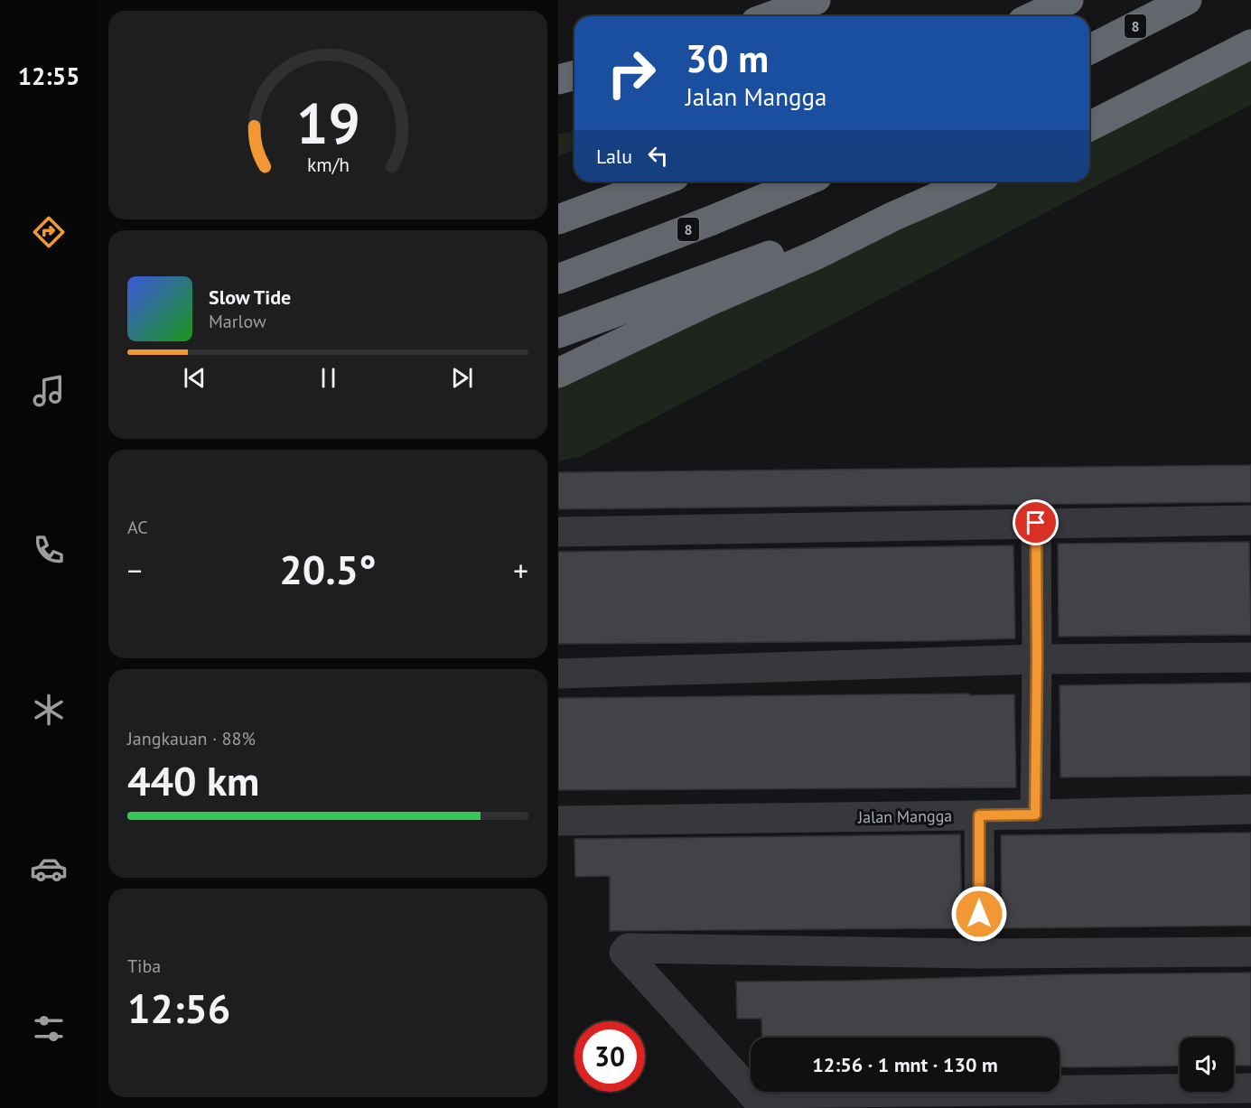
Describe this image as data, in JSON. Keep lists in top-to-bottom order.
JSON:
{
  "streets": {
    "highway": ["8"],
    "street": ["Jalan Mangga"]
  },
  "page": {
    "tabs": "12:55",
    "turn": ["30 m", "Jalan Mangga"],
    "then": "Lalu",
    "song": ["Slow Tide", "Marlow"],
    "tile": [
      "AC",
      ["Jangkauan · 88%", "440 km"],
      ["Tiba", "12:56"]
    ],
    "heat": ["−", "20.5°", "+"],
    "limit": "30",
    "trip": "12:56 · 1 mnt · 130 m",
    "gauge": ["19", "km/h"]
  }
}
